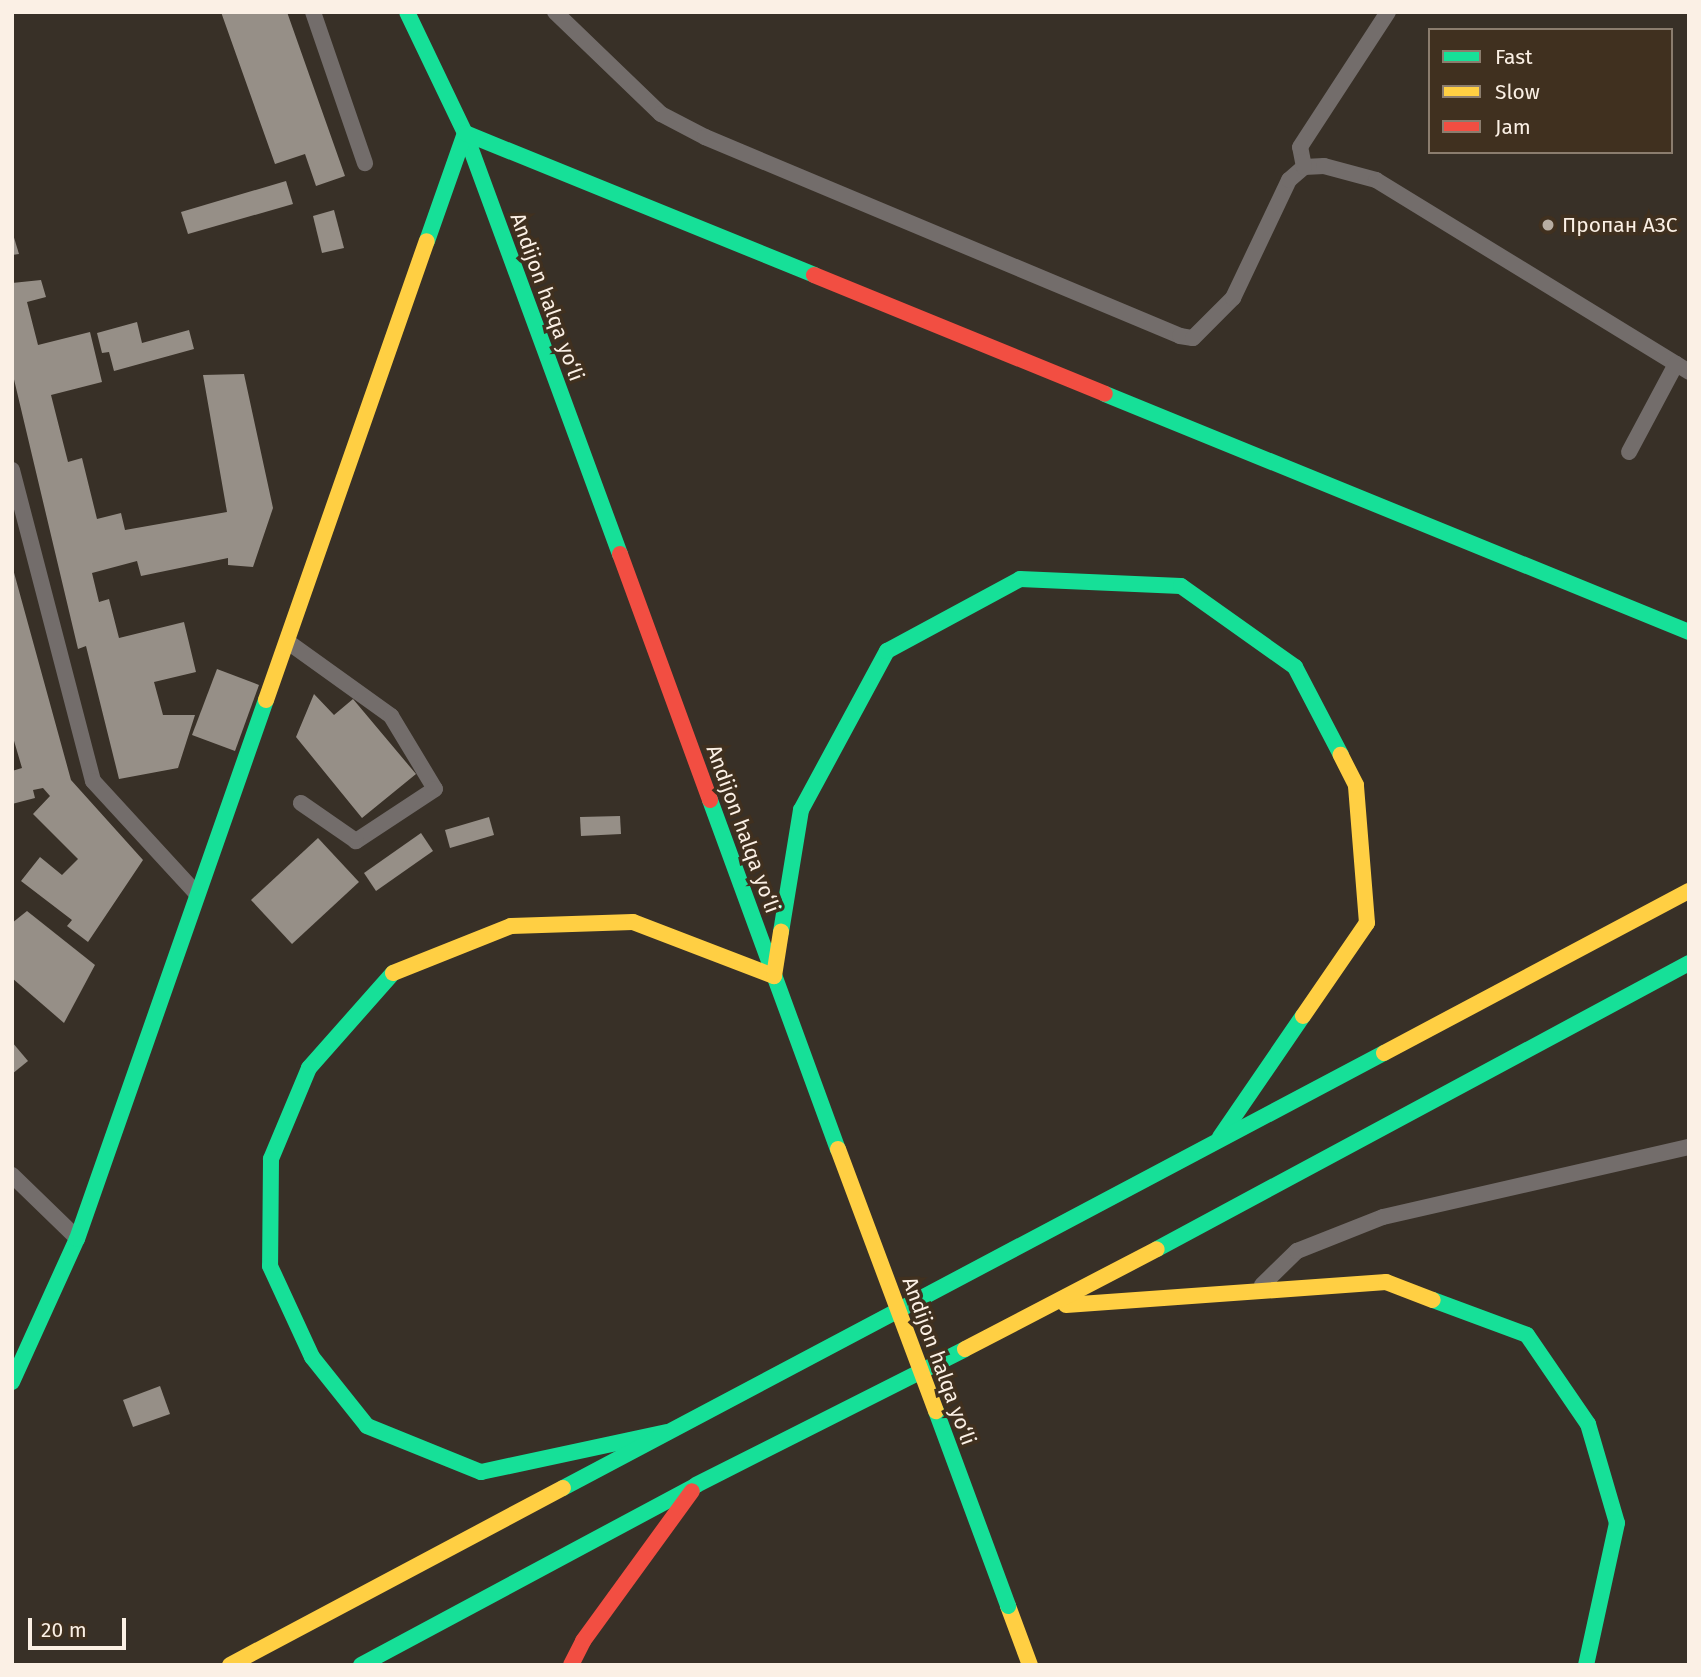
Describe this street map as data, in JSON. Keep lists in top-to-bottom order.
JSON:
{
  "streets": {
    "main road": ["Andijon halqa yo‘li"]
  },
  "places": ["Пропан АЗС"],
  "legend": ["Fast", "Slow", "Jam"],
  "scale_bar": "20 m"
}
